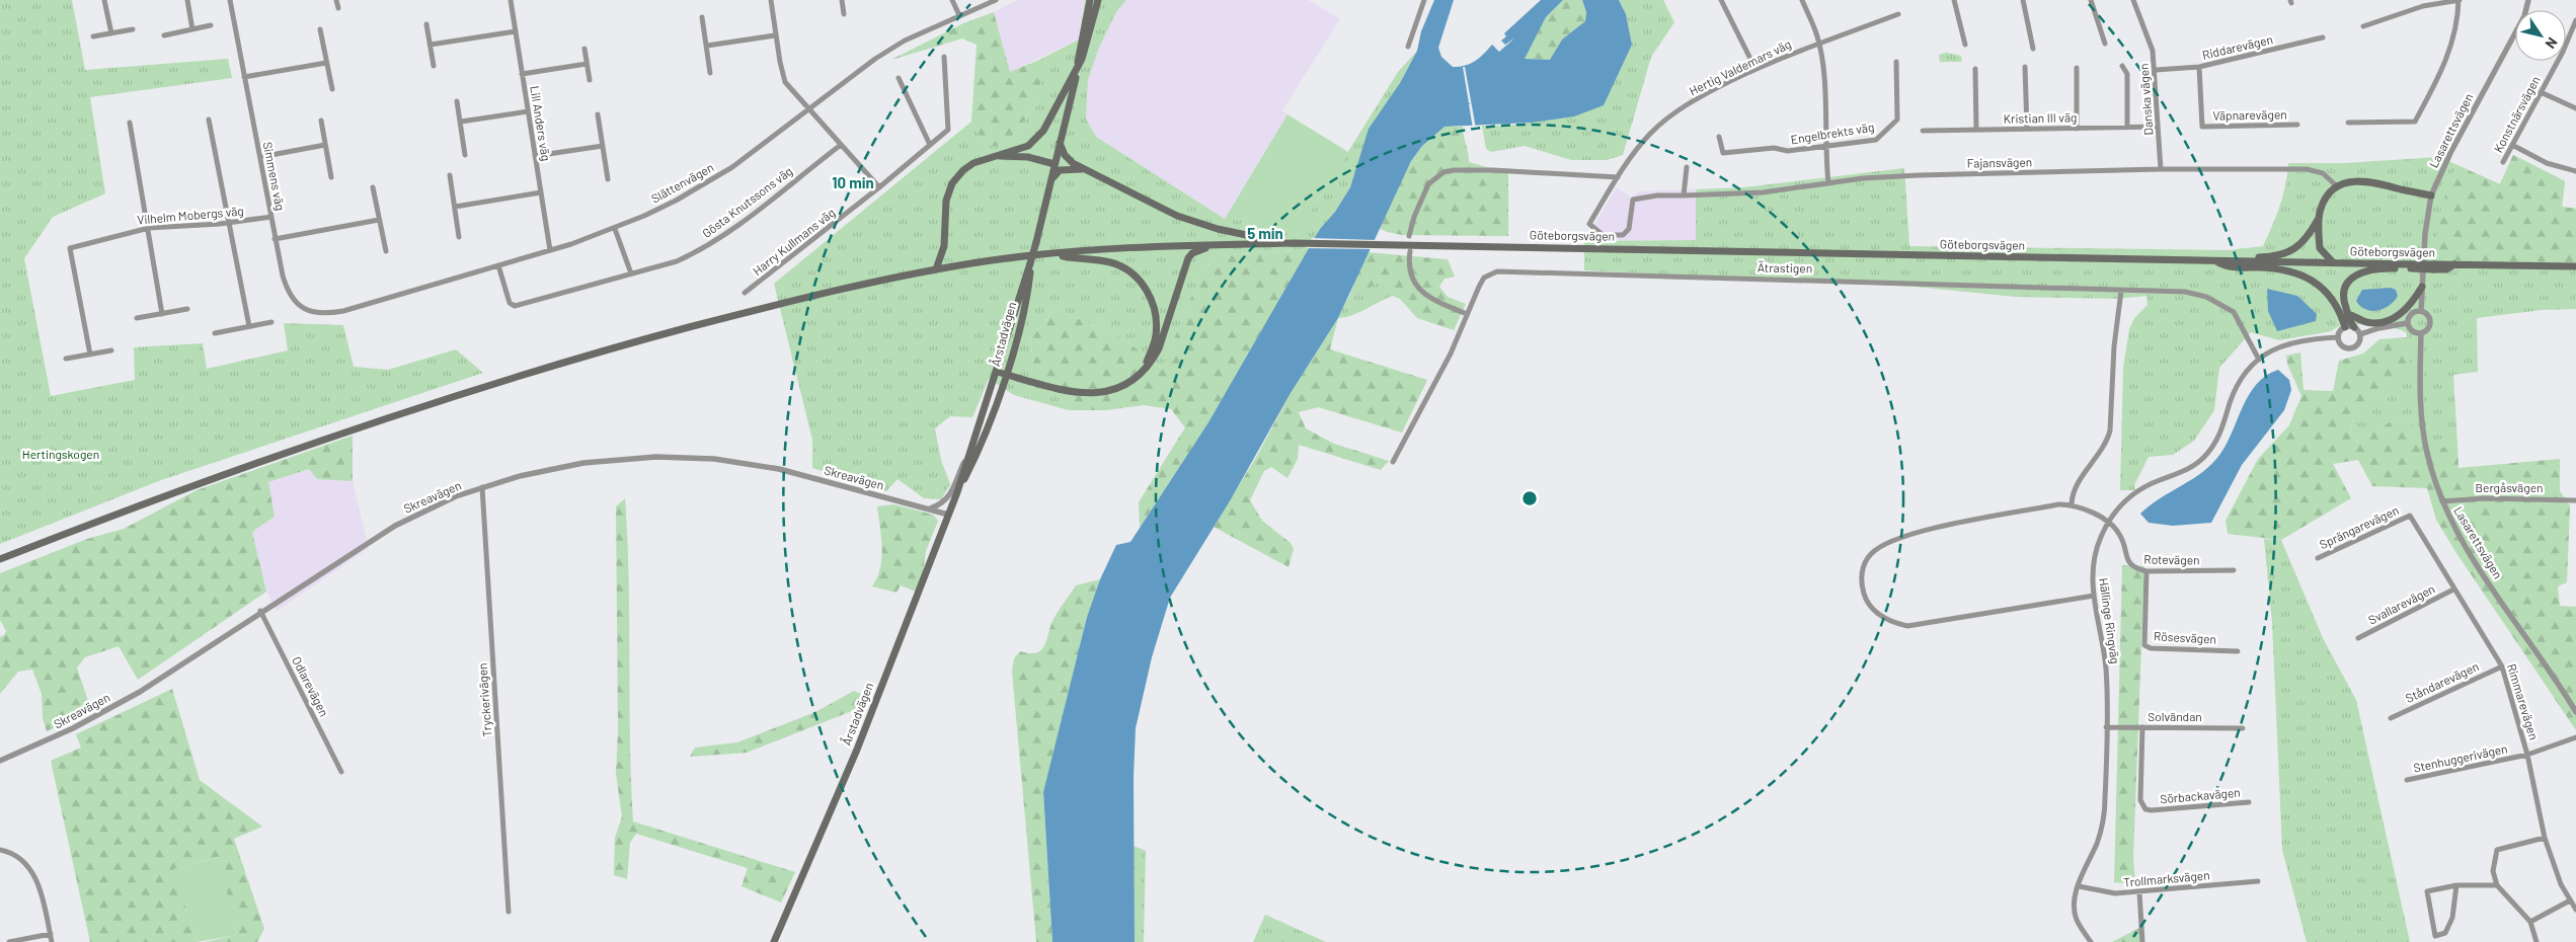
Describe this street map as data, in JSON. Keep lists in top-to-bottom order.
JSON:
{
  "streets": {
    "main road": ["Göteborgsvägen", "Årstadvägen"],
    "street": [
      "Riddarevägen",
      "Hertig Valdemars väg",
      "Danska vägen",
      "Konstnärsvägen",
      "Väpnarevägen",
      "Kristian III väg",
      "Lill Anders väg",
      "Lasarettsvägen",
      "Engelbrekts väg",
      "Fajansvägen",
      "Simmens väg",
      "Slättenvägen",
      "Gösta Knutssons väg",
      "Vilhelm Mobergs väg",
      "Harry Kullmans väg",
      "Ätrastigen",
      "Skreavägen",
      "Bergåsvägen",
      "Sprängarevägen",
      "Rotevägen",
      "Svallarevägen",
      "Hällinge Ringväg",
      "Rösesvägen",
      "Ståndarevägen",
      "Odlarevägen",
      "Tryckerivägen",
      "Rimmarevägen",
      "Solvändan",
      "Stenhuggerivägen",
      "Sörbackavägen",
      "Trollmarksvägen"
    ]
  },
  "crossings": [
    ["Riddarevägen", "Danska vägen"],
    ["Riddarevägen", "Väpnarevägen"],
    ["Hertig Valdemars väg", "Fajansvägen"],
    ["Danska vägen", "Kristian III väg"],
    ["Danska vägen", "Fajansvägen"],
    ["Lill Anders väg", "Slättenvägen"],
    ["Lasarettsvägen", "Bergåsvägen"],
    ["Lasarettsvägen", "Hällinge Ringväg"],
    ["Simmens väg", "Slättenvägen"],
    ["Simmens väg", "Vilhelm Mobergs väg"],
    ["Slättenvägen", "Gösta Knutssons väg"],
    ["Ätrastigen", "Hällinge Ringväg"],
    ["Årstadvägen", "Skreavägen"],
    ["Skreavägen", "Odlarevägen"],
    ["Skreavägen", "Tryckerivägen"],
    ["Sprängarevägen", "Rimmarevägen"],
    ["Rotevägen", "Hällinge Ringväg"],
    ["Rotevägen", "Rösesvägen"],
    ["Svallarevägen", "Rimmarevägen"],
    ["Hällinge Ringväg", "Solvändan"],
    ["Hällinge Ringväg", "Trollmarksvägen"],
    ["Ståndarevägen", "Rimmarevägen"],
    ["Rimmarevägen", "Stenhuggerivägen"],
    ["Solvändan", "Sörbackavägen"]
  ],
  "parks": ["Hertingskogen"],
  "north": "bottom right",
  "rings": ["10 min", "5 min"]
}
